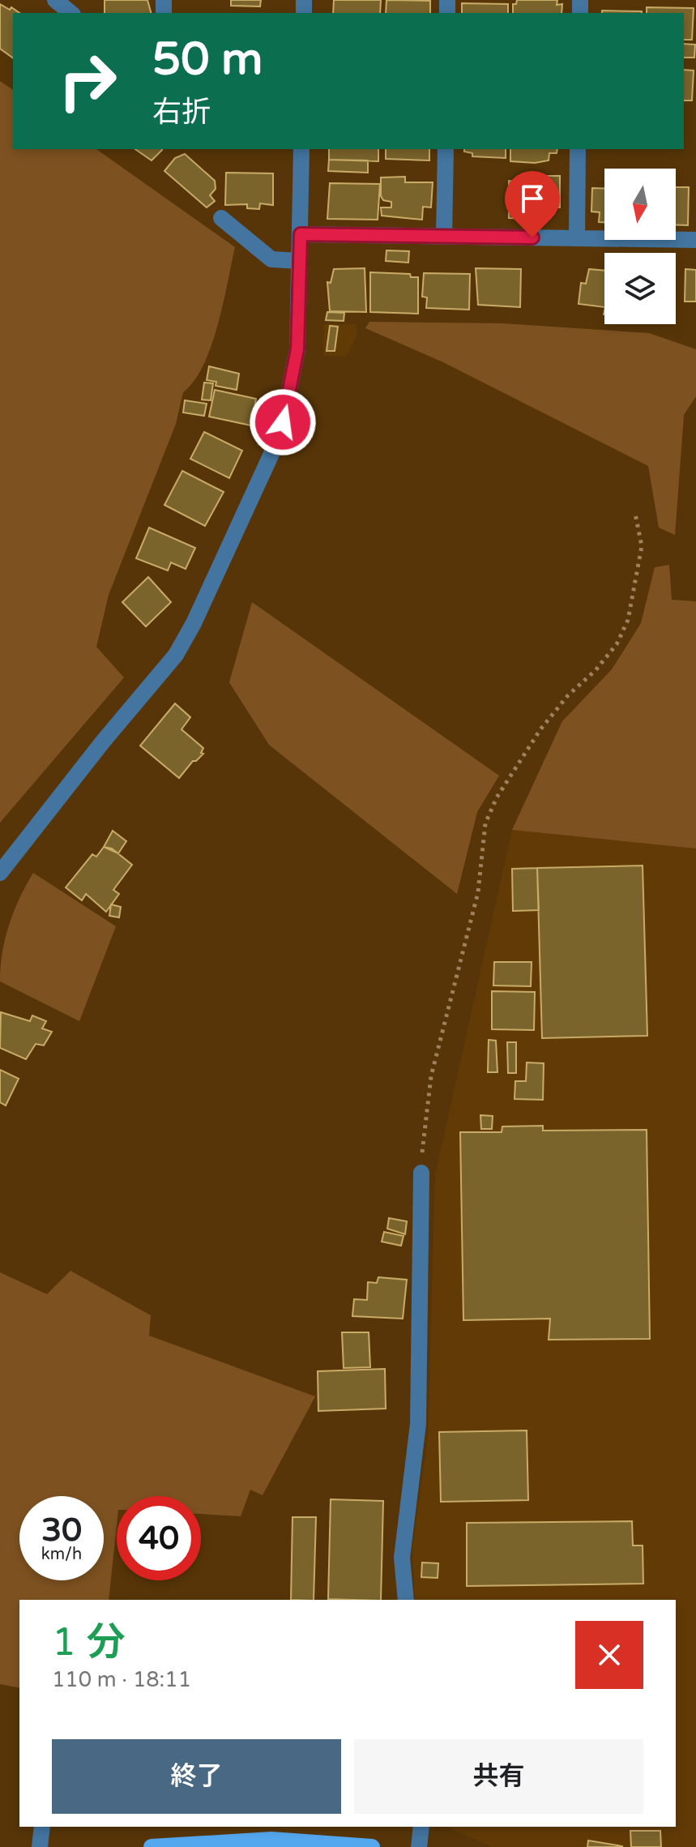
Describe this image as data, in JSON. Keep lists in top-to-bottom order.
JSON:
{
  "north": "bottom",
  "page": {
    "turn": ["50 m", "右折"],
    "speed": "30 km/h",
    "limit": "40",
    "heading": ["1 分", "110 m · 18:11"],
    "buttons": ["終了", "共有"]
  }
}
